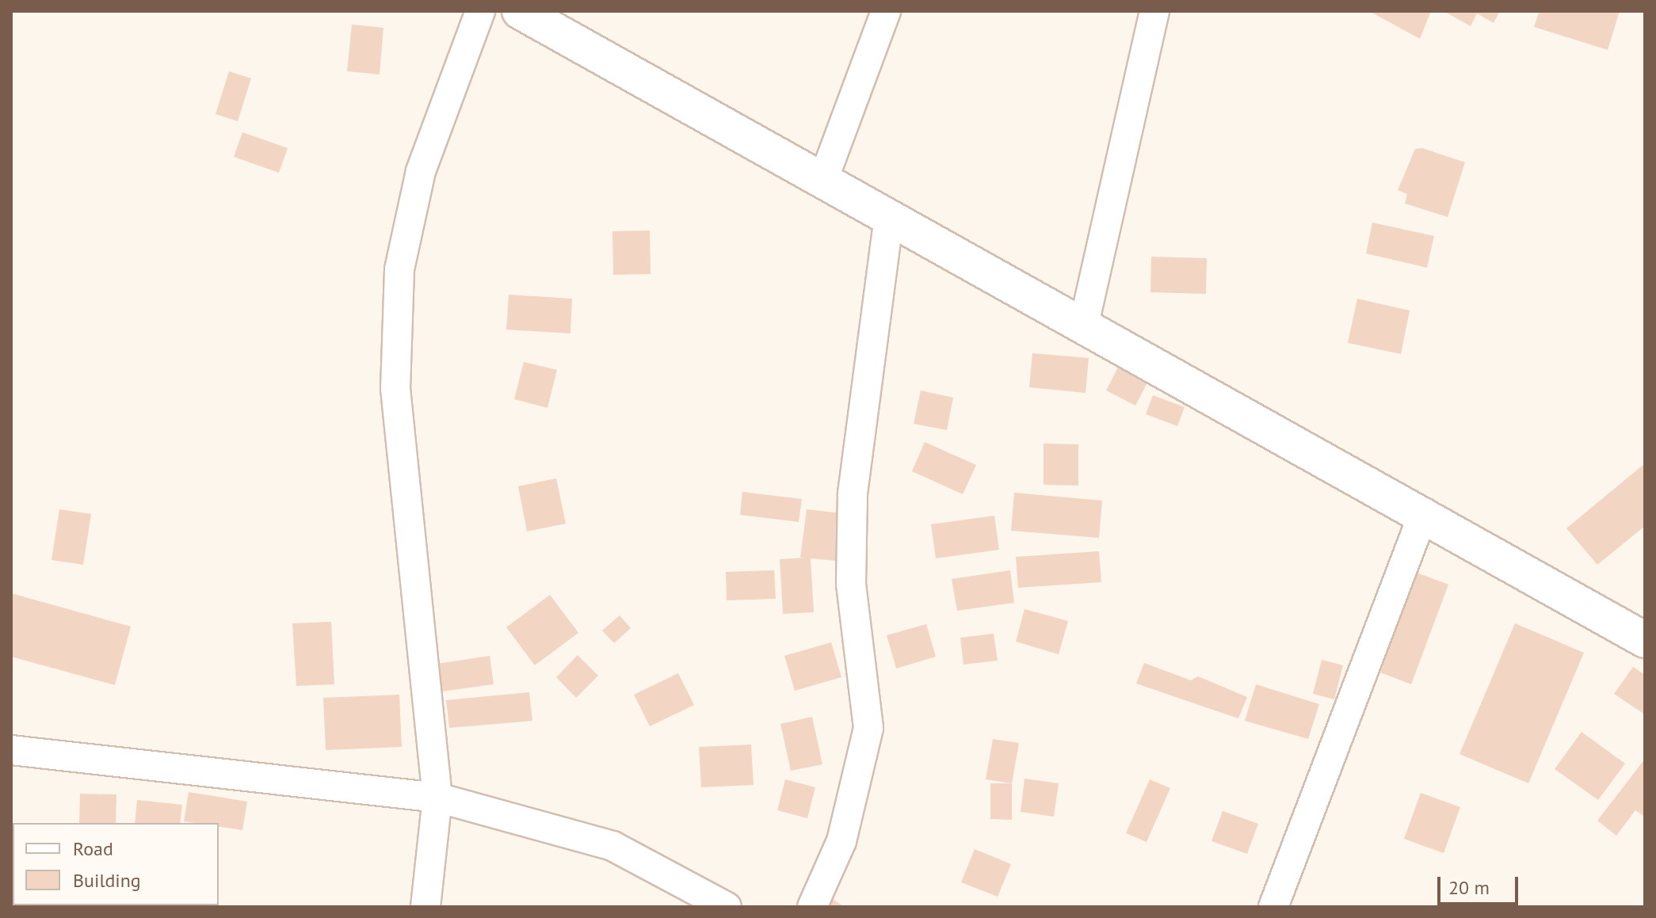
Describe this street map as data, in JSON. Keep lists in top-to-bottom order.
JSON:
{
  "legend": ["Road", "Building"],
  "scale_bar": "20 m"
}
